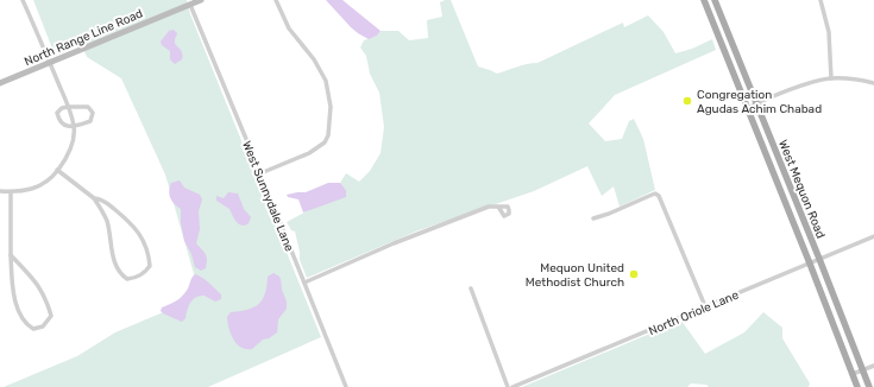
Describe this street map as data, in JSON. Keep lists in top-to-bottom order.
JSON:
{
  "streets": {
    "main road": ["West Mequon Road"],
    "street": ["North Range Line Road", "West Sunnydale Lane", "North Oriole Lane"]
  },
  "crossings": [
    ["North Range Line Road", "West Sunnydale Lane"],
    ["West Mequon Road", "North Oriole Lane"]
  ],
  "places": ["Congregation Agudas Achim Chabad", "Mequon United Methodist Church"]
}
